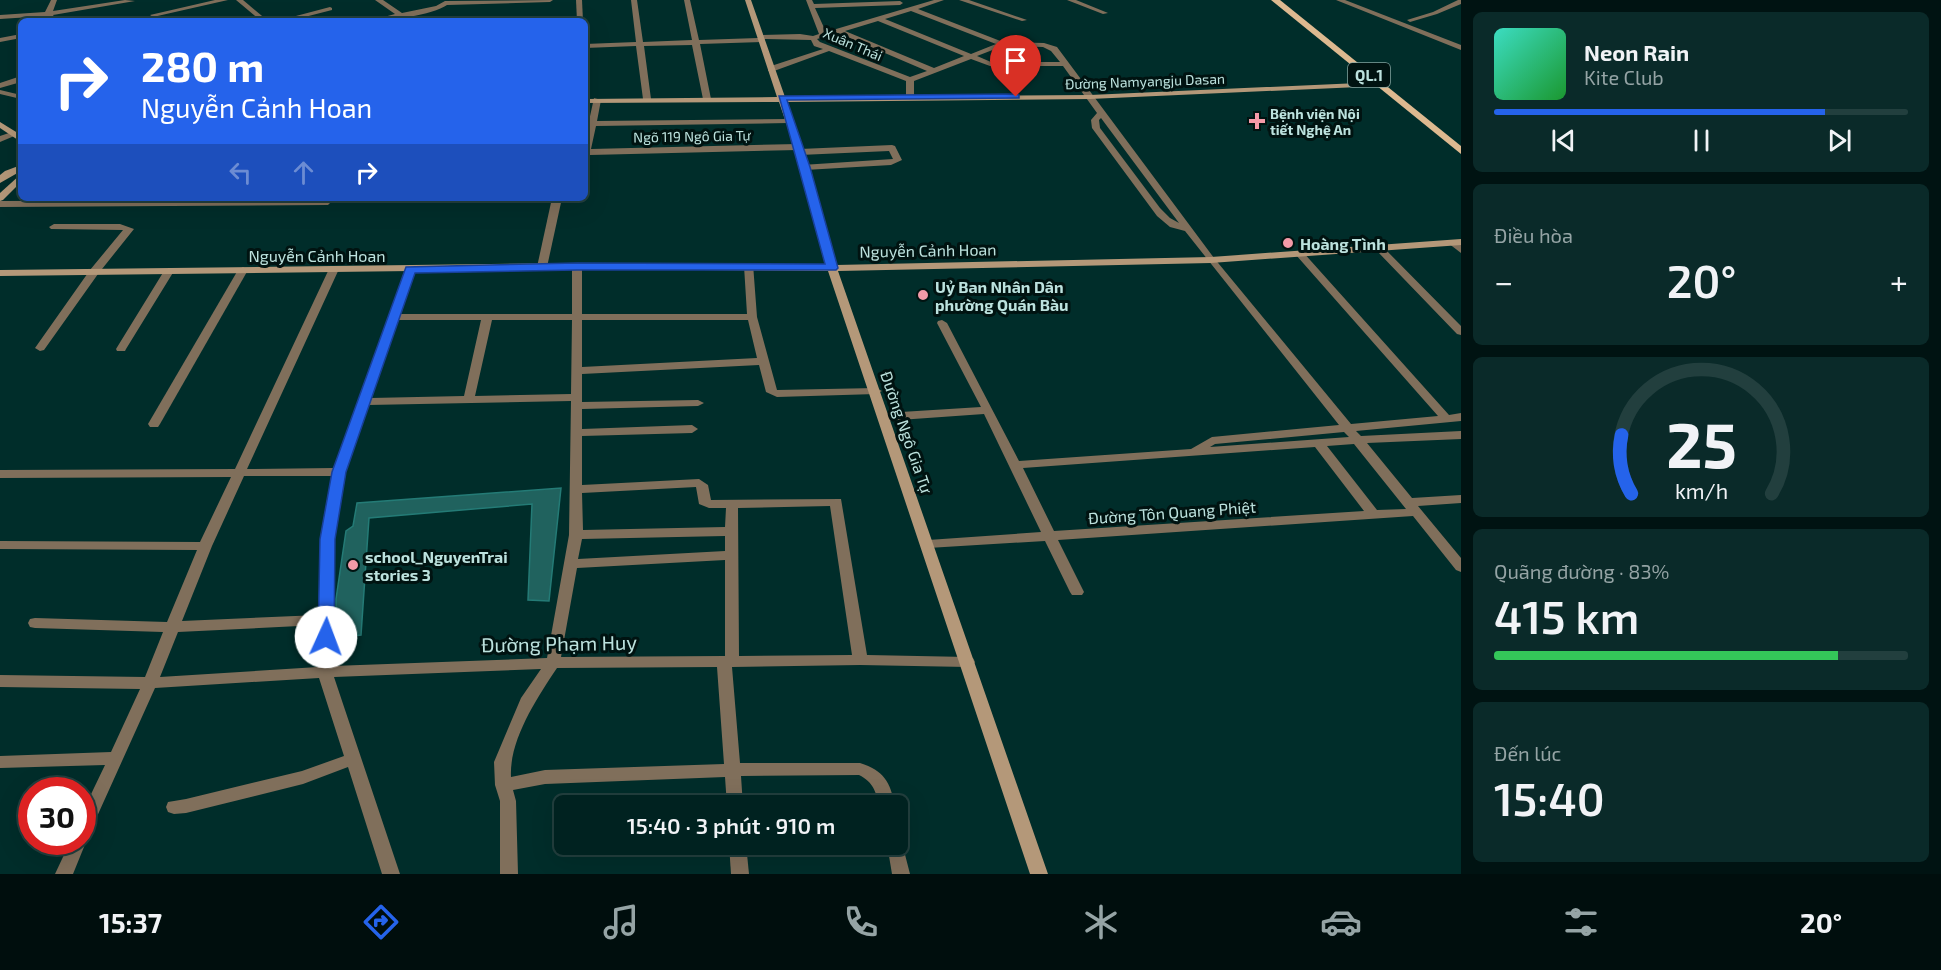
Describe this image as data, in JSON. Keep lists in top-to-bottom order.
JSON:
{
  "streets": {
    "main road": ["QL.1"],
    "street": [
      "Xuân Thái",
      "Đường Namyangju Dasan",
      "Ngõ 119 Ngô Gia Tự",
      "Nguyễn Cảnh Hoan",
      "Đường Ngô Gia Tự",
      "Đường Tôn Quang Phiệt",
      "Đường Phạm Huy"
    ]
  },
  "crossings": [
    ["QL.1", "Đường Namyangju Dasan"],
    ["Đường Namyangju Dasan", "Đường Ngô Gia Tự"],
    ["Ngõ 119 Ngô Gia Tự", "Đường Ngô Gia Tự"],
    ["Nguyễn Cảnh Hoan", "Đường Ngô Gia Tự"],
    ["Đường Ngô Gia Tự", "Đường Tôn Quang Phiệt"],
    ["Đường Ngô Gia Tự", "Đường Phạm Huy"]
  ],
  "places": {
    "health": ["Bệnh viện Nội tiết Nghệ An"],
    "other": ["Hoàng Tình", "Uỷ Ban Nhân Dân phường Quán Bàu", "school_NguyenTrai stories 3"]
  },
  "page": {
    "turn": ["280 m", "Nguyễn Cảnh Hoan"],
    "song": ["Neon Rain", "Kite Club"],
    "tile": [
      "Điều hòa",
      ["Quãng đường · 83%", "415 km"],
      ["Đến lúc", "15:40"]
    ],
    "heat": ["−", "20°", "+"],
    "limit": "30",
    "trip": "15:40 · 3 phút · 910 m",
    "tabs": ["15:37", "20°"],
    "gauge": ["25", "km/h"]
  }
}
